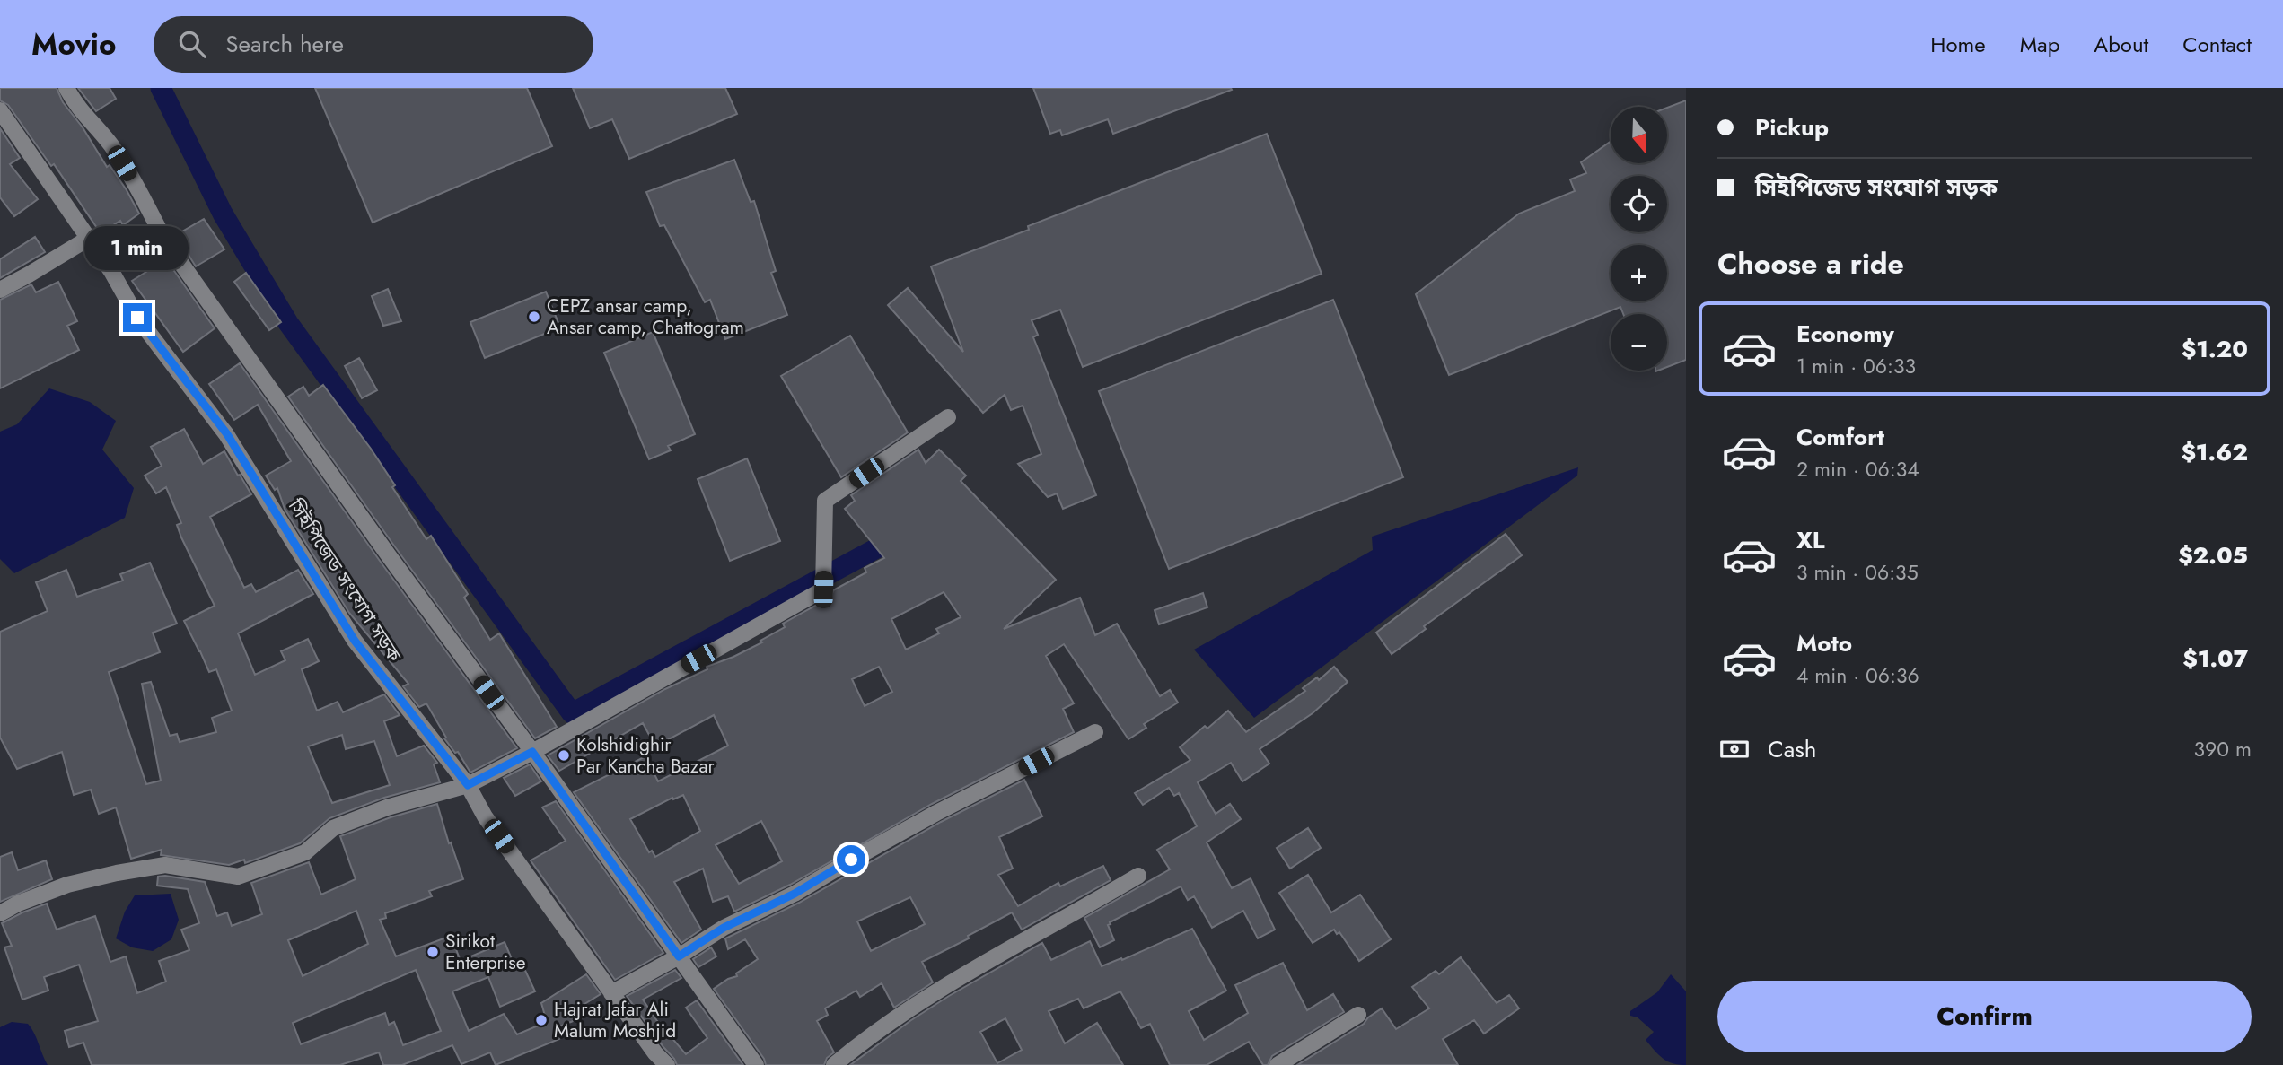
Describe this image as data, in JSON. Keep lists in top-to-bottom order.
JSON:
{
  "streets": {
    "street": ["সিইপিজেড সংযোগ সড়ক"]
  },
  "places": [
    "CEPZ ansar camp, Ansar camp, Chattogram",
    "Kolshidighir Par Kancha Bazar",
    "Sirikot Enterprise",
    "Hajrat Jafar Ali Malum Moshjid"
  ],
  "north": "bottom",
  "page": {
    "header": "Movio",
    "search": "Search here",
    "nav": [
      "Home",
      "Map",
      "About",
      "Contact"
    ],
    "banner": ["Pickup", "সিইপিজেড সংযোগ সড়ক"],
    "map_buttons": ["+", "−"],
    "bubble": "1 min",
    "heading": "Choose a ride",
    "list": [
      {
        "name": "Economy",
        "note": "1 min · 06:33",
        "value": "$1.20"
      },
      {
        "name": "Comfort",
        "note": "2 min · 06:34",
        "value": "$1.62"
      },
      {
        "name": "XL",
        "note": "3 min · 06:35",
        "value": "$2.05"
      },
      {
        "name": "Moto",
        "note": "4 min · 06:36",
        "value": "$1.07"
      }
    ],
    "pay": ["Cash", "390 m"],
    "buttons": "Confirm"
  }
}
